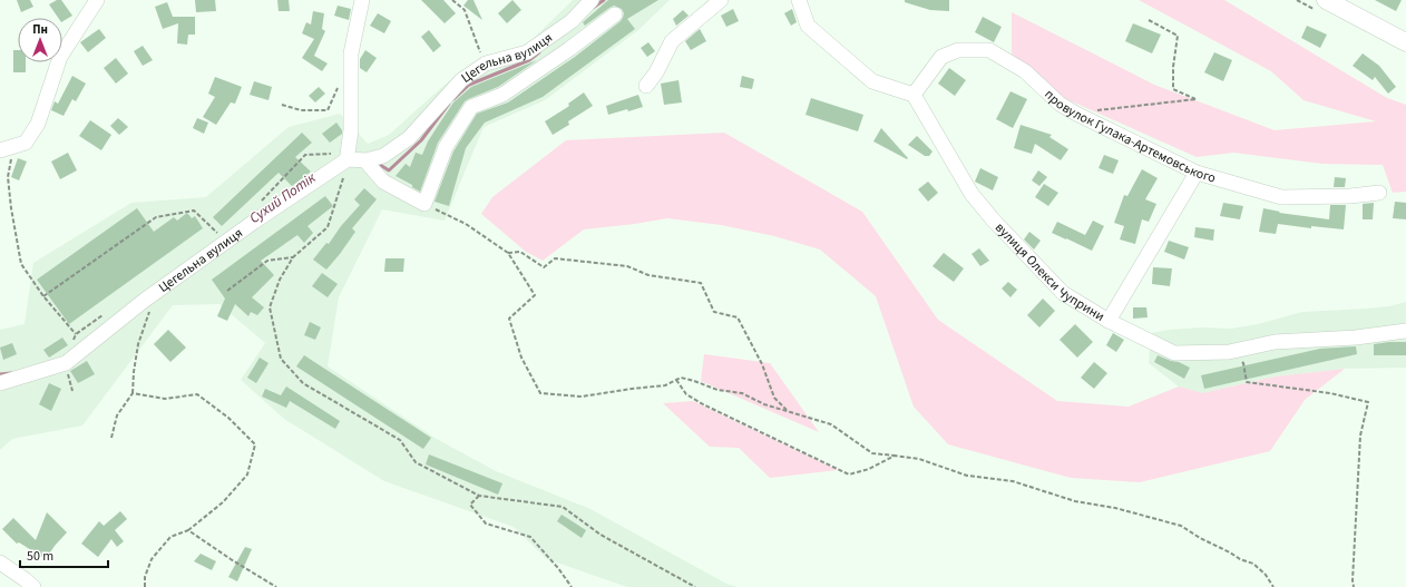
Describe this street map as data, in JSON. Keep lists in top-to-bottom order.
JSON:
{
  "streets": {
    "street": ["Цегельна вулиця", "провулок Гулака-Артемовського", "вулиця Олекси Чуприни"]
  },
  "crossings": [
    ["провулок Гулака-Артемовського", "вулиця Олекси Чуприни"]
  ],
  "water": ["Сухий Потік"],
  "scale_bar": "50 m",
  "north": "top"
}
